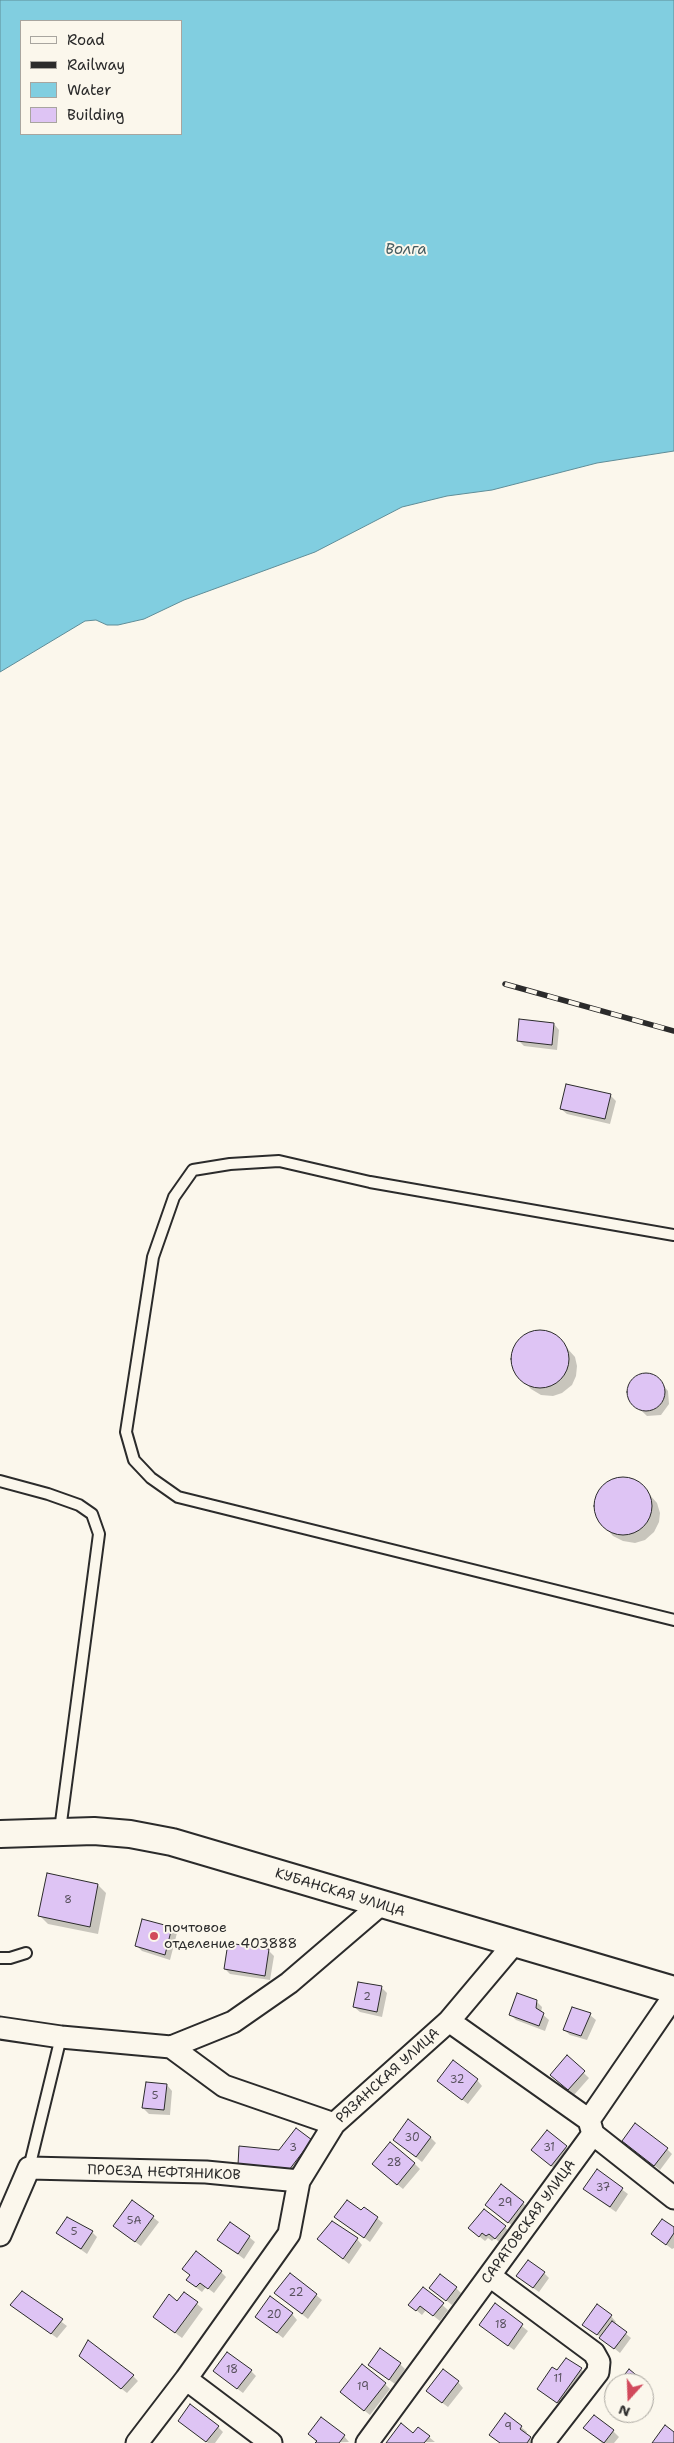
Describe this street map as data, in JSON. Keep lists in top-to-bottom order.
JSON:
{
  "streets": {
    "street": [
      "КУБАНСКАЯ УЛИЦА",
      "РЯЗАНСКАЯ УЛИЦА",
      "ПРОЕЗД НЕФТЯНИКОВ",
      "САРАТОВСКАЯ УЛИЦА"
    ]
  },
  "crossings": [
    ["КУБАНСКАЯ УЛИЦА", "РЯЗАНСКАЯ УЛИЦА"],
    ["РЯЗАНСКАЯ УЛИЦА", "ПРОЕЗД НЕФТЯНИКОВ"]
  ],
  "water": ["Волга"],
  "places": ["почтовое отделение 403888"],
  "house_numbers": [
    "8",
    "2",
    "32",
    "5",
    "30",
    "3",
    "31",
    "28",
    "37",
    "29",
    "5А",
    "5",
    "22",
    "20",
    "18",
    "18",
    "11",
    "19",
    "9"
  ],
  "legend": [
    "Road",
    "Railway",
    "Water",
    "Building"
  ],
  "north": "bottom"
}
